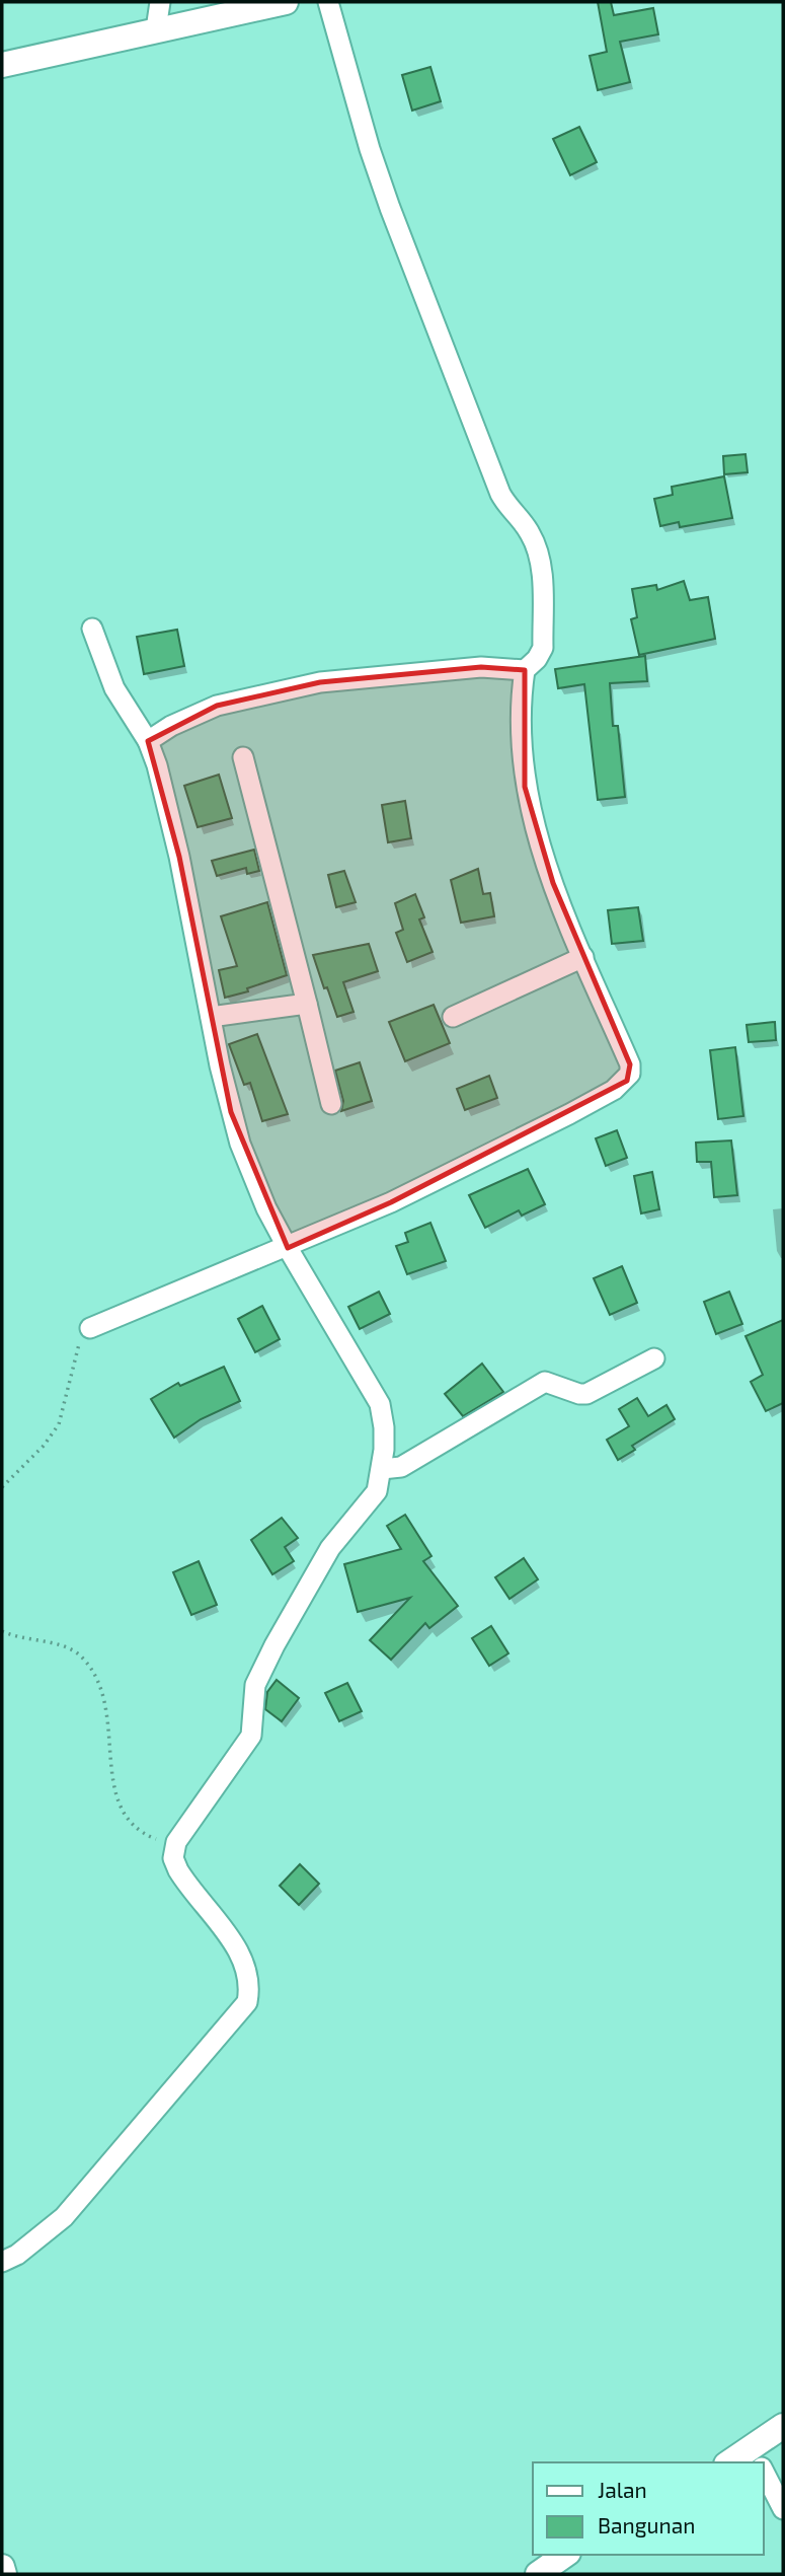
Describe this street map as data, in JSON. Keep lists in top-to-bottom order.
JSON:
{
  "legend": ["Jalan", "Bangunan"]
}
